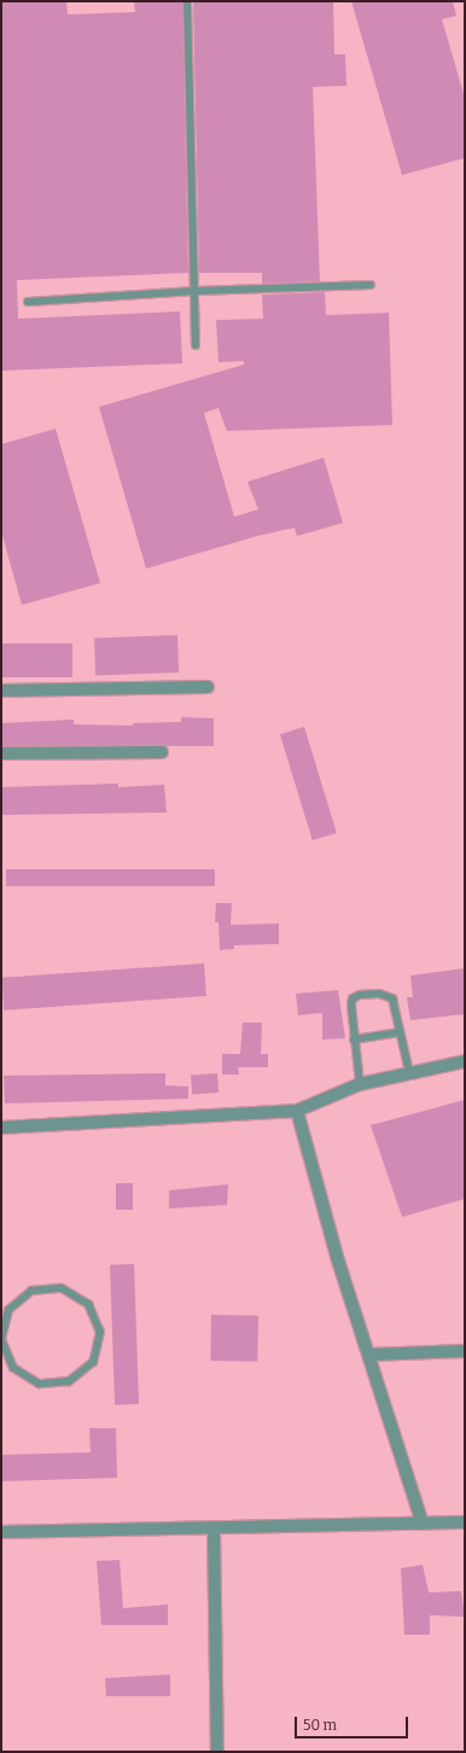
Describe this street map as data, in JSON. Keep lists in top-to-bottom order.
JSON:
{
  "scale_bar": "50 m"
}
